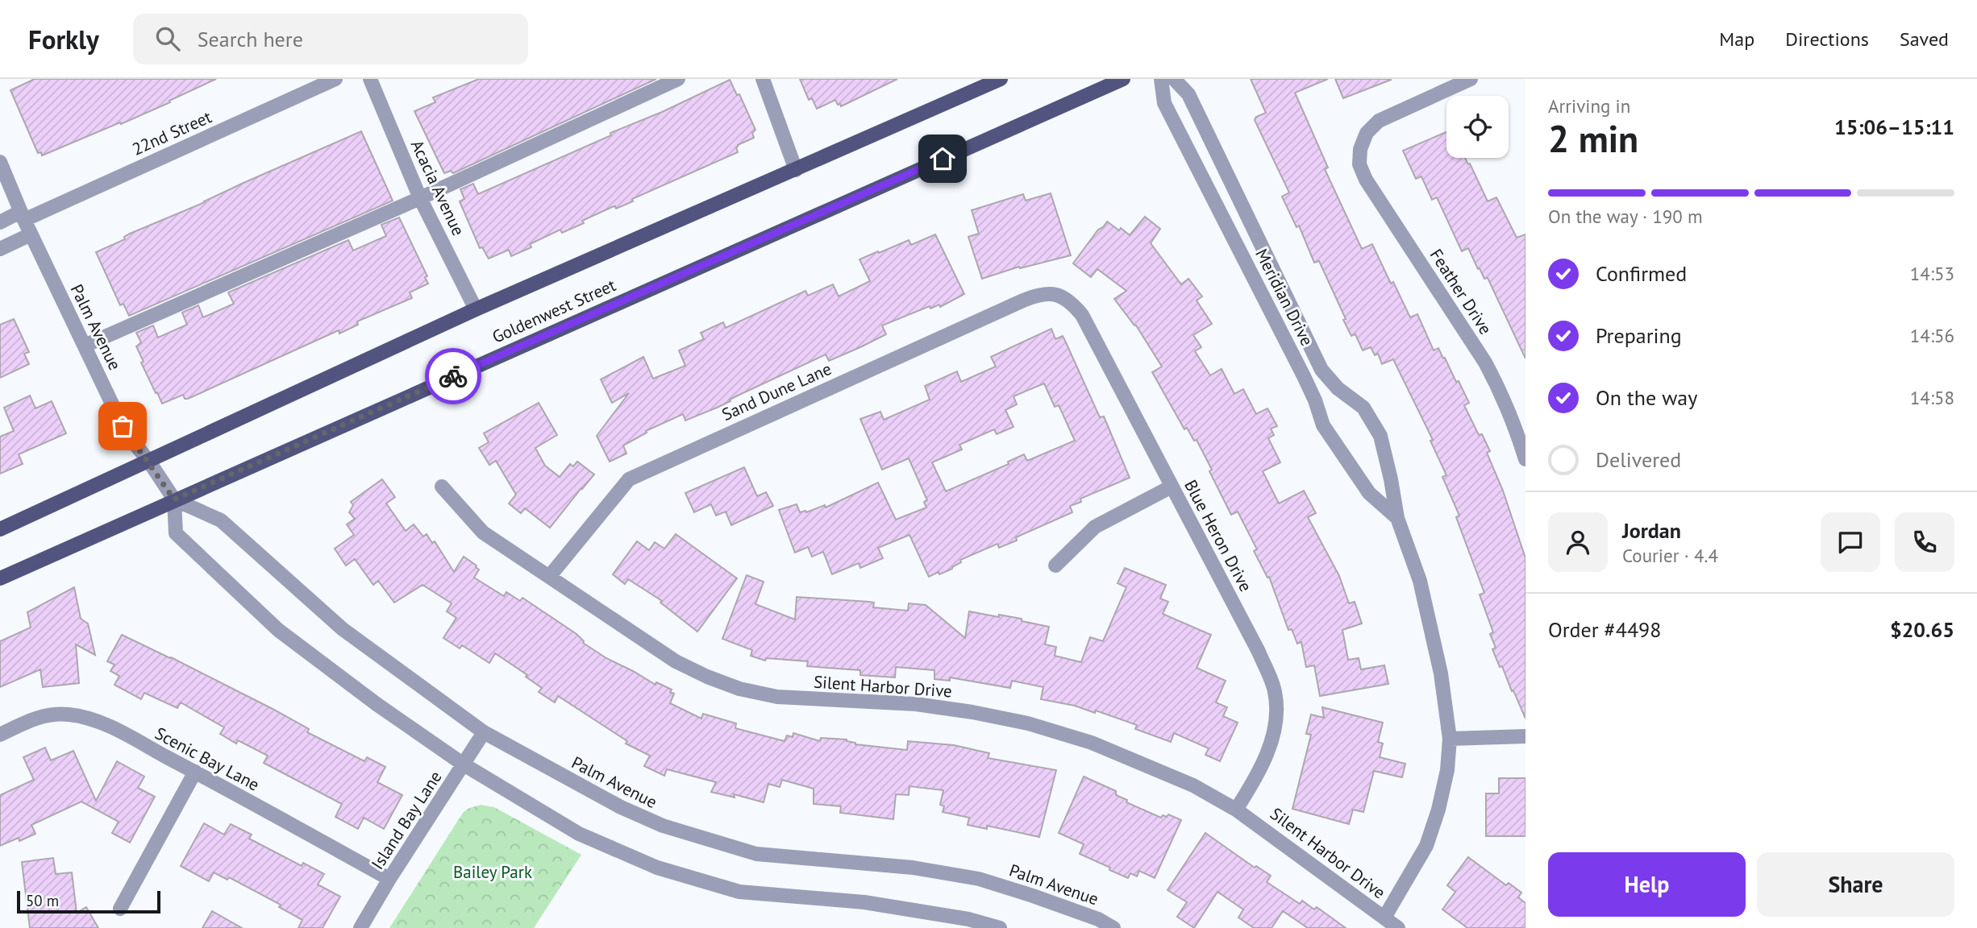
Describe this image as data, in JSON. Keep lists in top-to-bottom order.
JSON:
{
  "streets": {
    "main road": ["Goldenwest Street"],
    "street": [
      "22nd Street",
      "Acacia Avenue",
      "Feather Drive",
      "Meridian Drive",
      "Palm Avenue",
      "Sand Dune Lane",
      "Blue Heron Drive",
      "Silent Harbor Drive",
      "Scenic Bay Lane",
      "Island Bay Lane"
    ]
  },
  "crossings": [
    ["22nd Street", "Palm Avenue"],
    ["Acacia Avenue", "Goldenwest Street"],
    ["Meridian Drive", "Silent Harbor Drive"],
    ["Goldenwest Street", "Palm Avenue"],
    ["Palm Avenue", "Island Bay Lane"],
    ["Sand Dune Lane", "Blue Heron Drive"],
    ["Sand Dune Lane", "Silent Harbor Drive"],
    ["Blue Heron Drive", "Silent Harbor Drive"],
    ["Scenic Bay Lane", "Island Bay Lane"]
  ],
  "parks": ["Bailey Park"],
  "scale_bar": "50 m",
  "page": {
    "header": "Forkly",
    "search": "Search here",
    "nav": ["Map", "Directions", "Saved"],
    "heading": ["2 min", "Arriving in", "15:06–15:11"],
    "panel": [
      "Jordan",
      "Courier · 4.4",
      "Order #4498",
      "$20.65"
    ],
    "bar": "On the way · 190 m",
    "list": [
      ["Confirmed", "14:53"],
      ["Preparing", "14:56"],
      ["On the way", "14:58"],
      "Delivered"
    ],
    "buttons": ["Help", "Share"],
    "scale": "50 m"
  }
}
